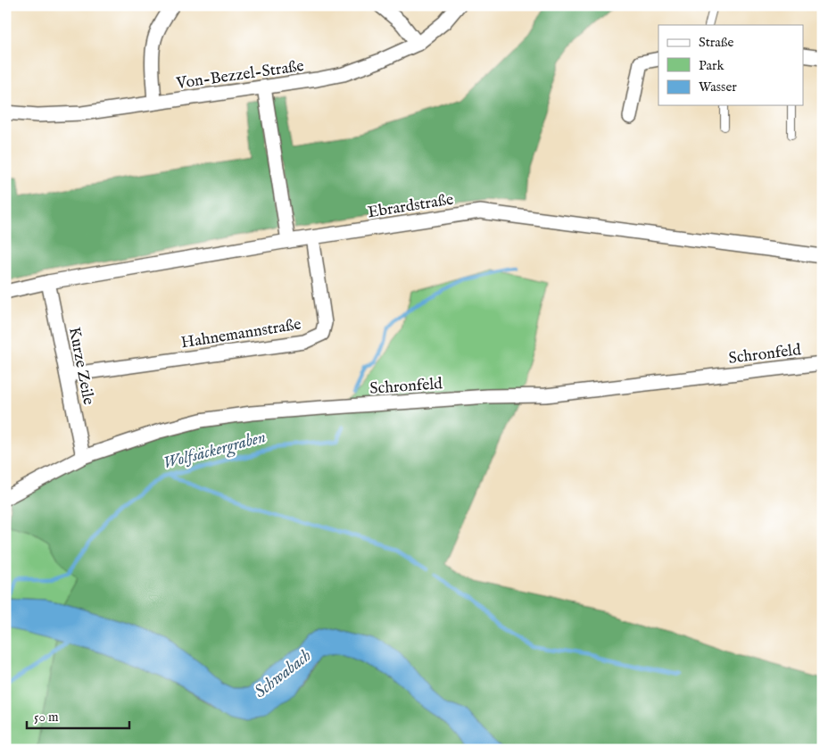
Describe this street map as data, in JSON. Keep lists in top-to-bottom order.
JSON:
{
  "streets": {
    "street": [
      "Von-Bezzel-Straße",
      "Ebrardstraße",
      "Hahnemannstraße",
      "Schronfeld",
      "Kurze Zeile"
    ]
  },
  "crossings": [
    ["Ebrardstraße", "Hahnemannstraße"],
    ["Ebrardstraße", "Kurze Zeile"],
    ["Hahnemannstraße", "Kurze Zeile"],
    ["Schronfeld", "Kurze Zeile"]
  ],
  "water": ["Wolfsäckergraben", "Schwabach"],
  "legend": ["Straße", "Park", "Wasser"],
  "scale_bar": "50 m"
}
